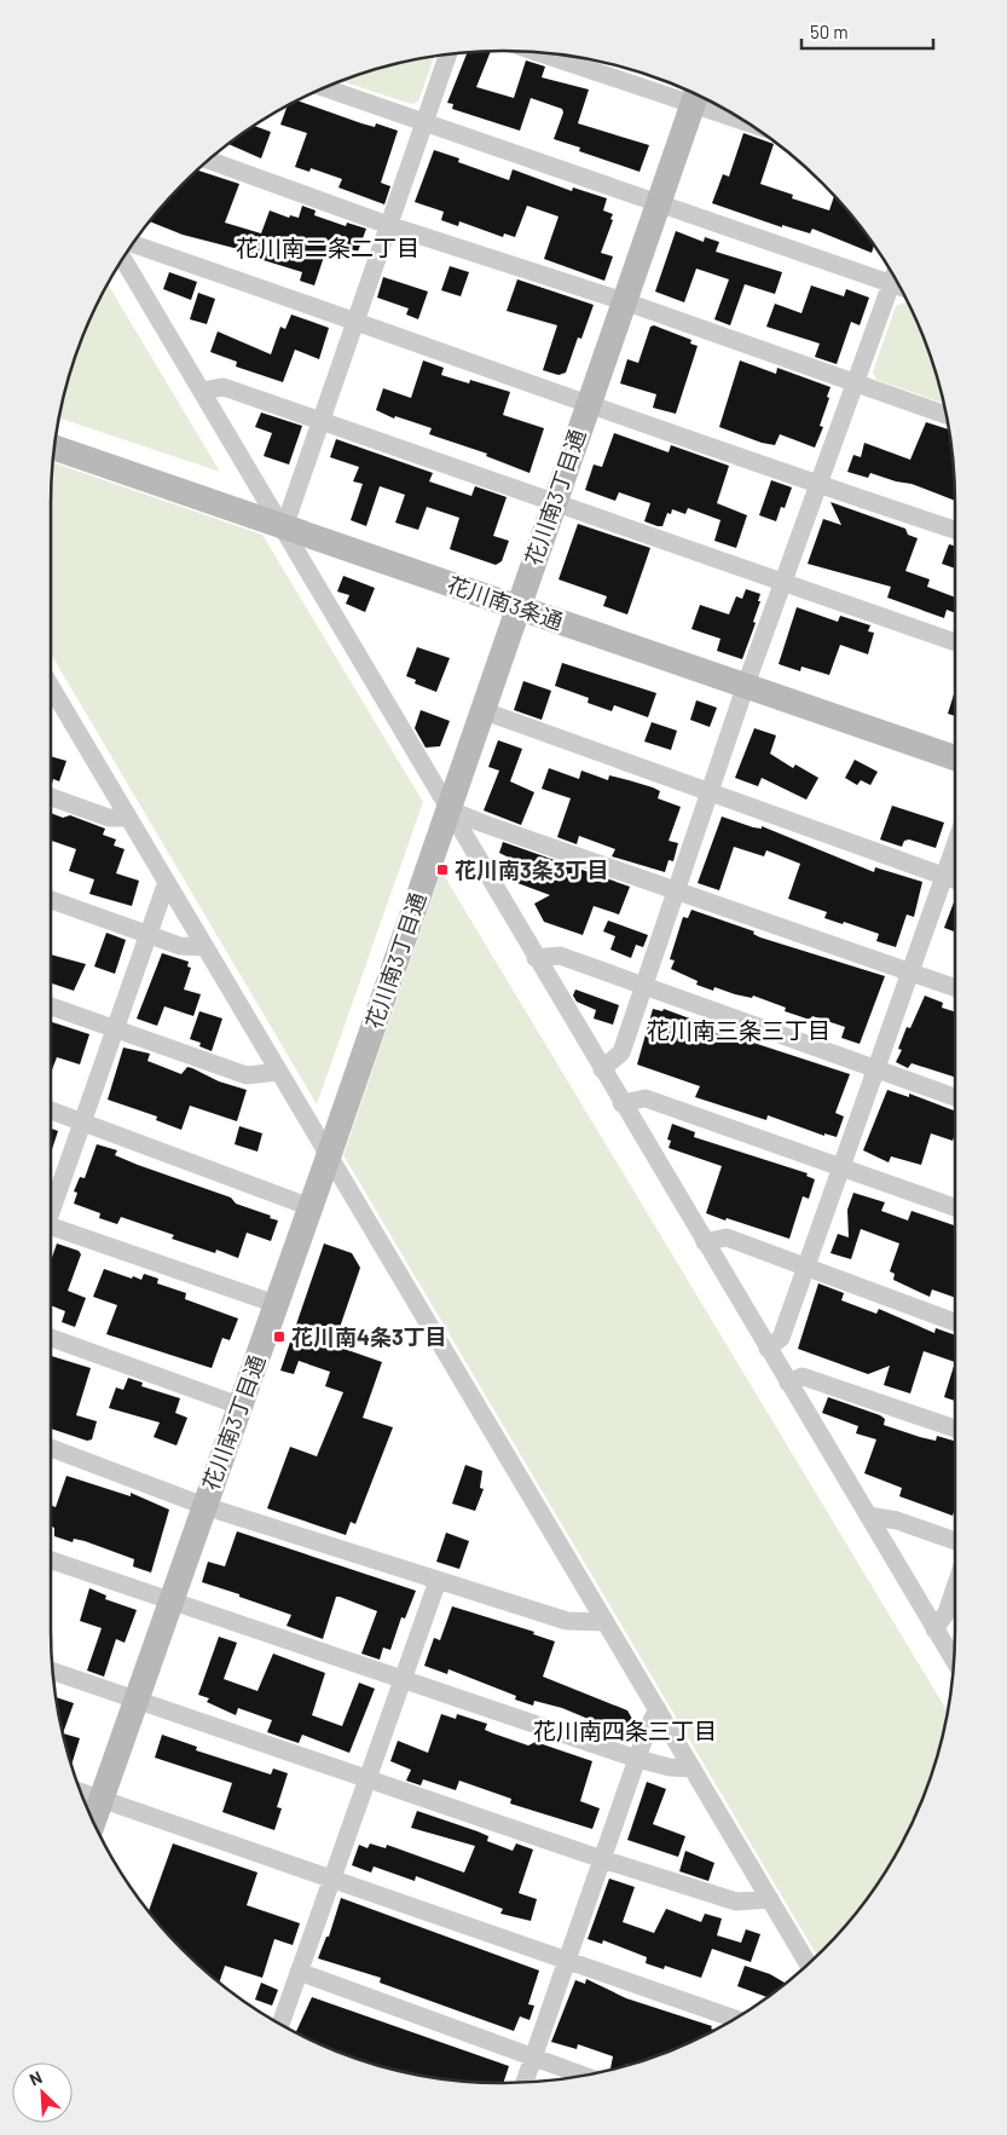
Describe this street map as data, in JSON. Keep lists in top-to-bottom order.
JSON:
{
  "streets": {
    "street": ["花川南3丁目通", "花川南3条通"]
  },
  "crossings": [
    ["花川南3丁目通", "花川南3条通"]
  ],
  "districts": ["花川南二条二丁目", "花川南三条三丁目", "花川南四条三丁目"],
  "places": {
    "transit": ["花川南3条3丁目", "花川南4条3丁目"]
  },
  "scale_bar": "50 m",
  "north": "top left"
}
